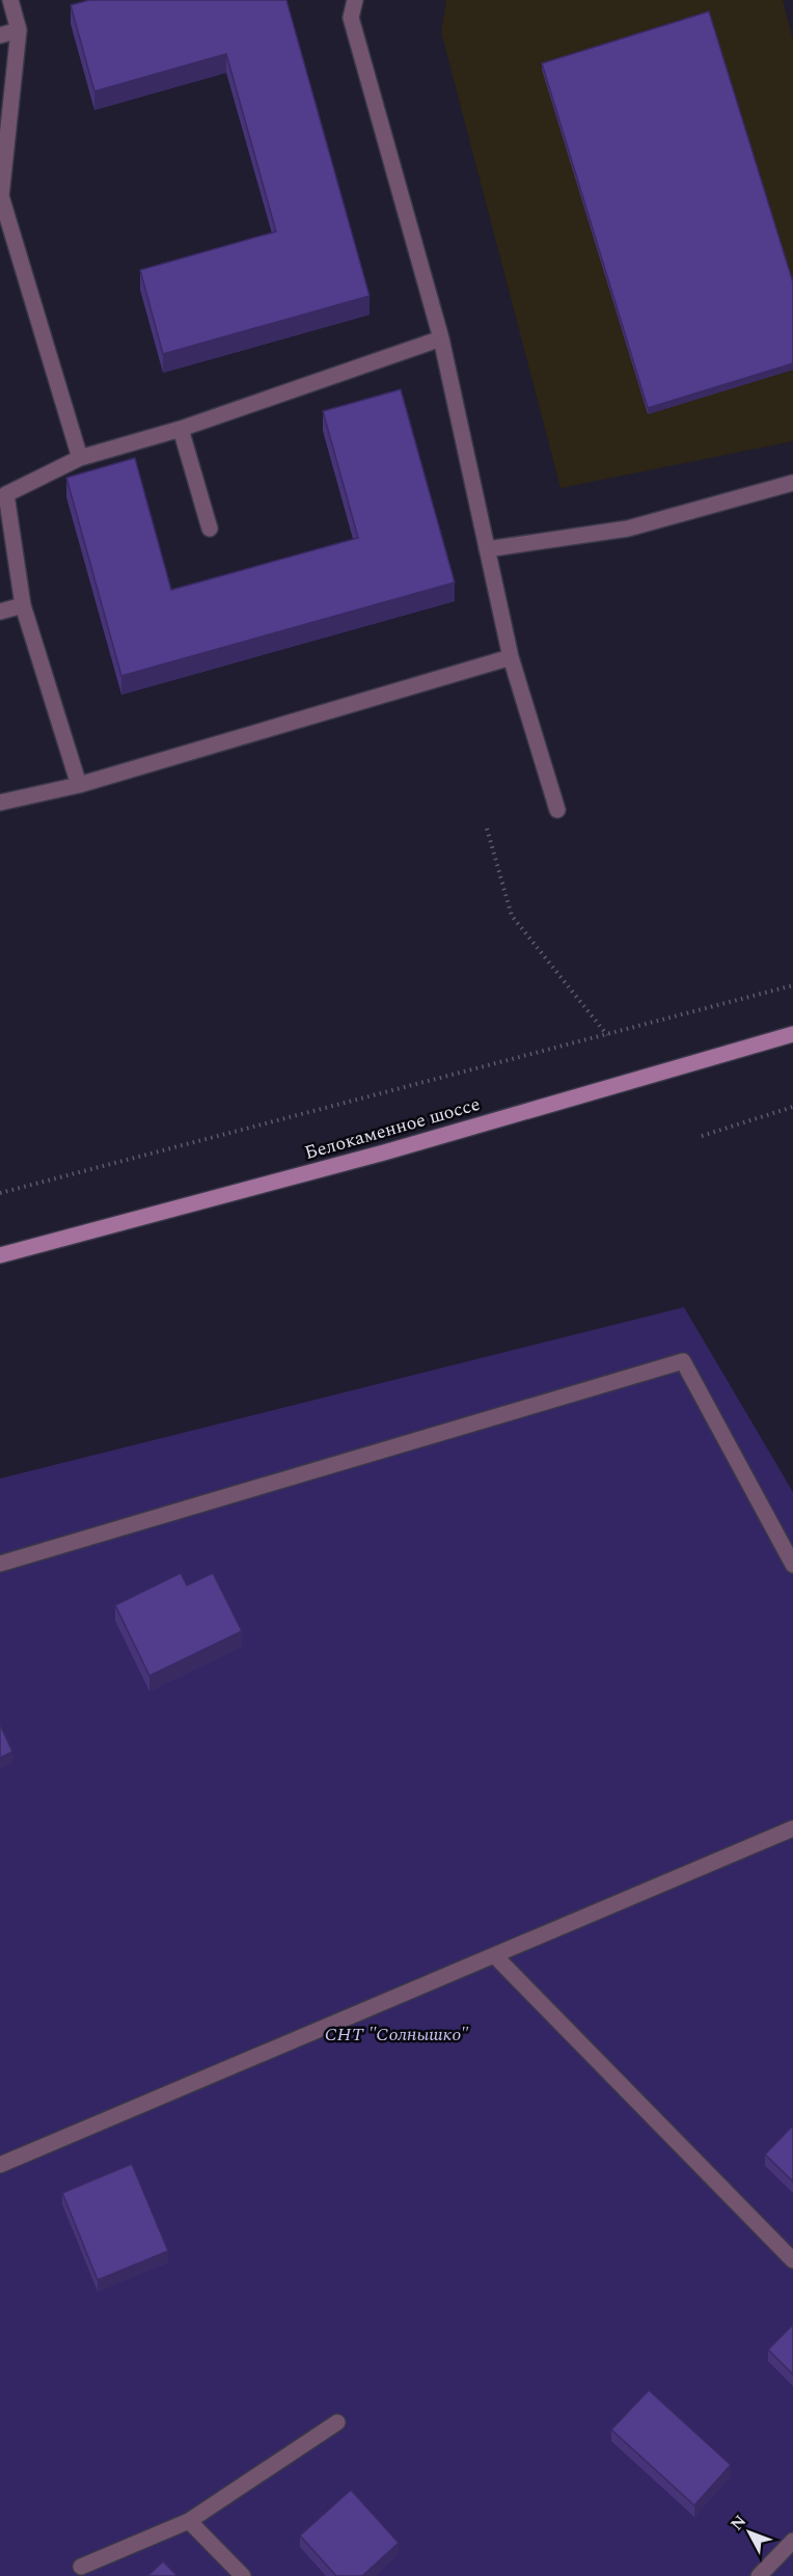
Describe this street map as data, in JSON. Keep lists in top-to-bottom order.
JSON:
{
  "streets": {
    "main road": ["Белокаменное шоссе"]
  },
  "parks": ["СНТ \"Солнышко\""],
  "north": "top left"
}
